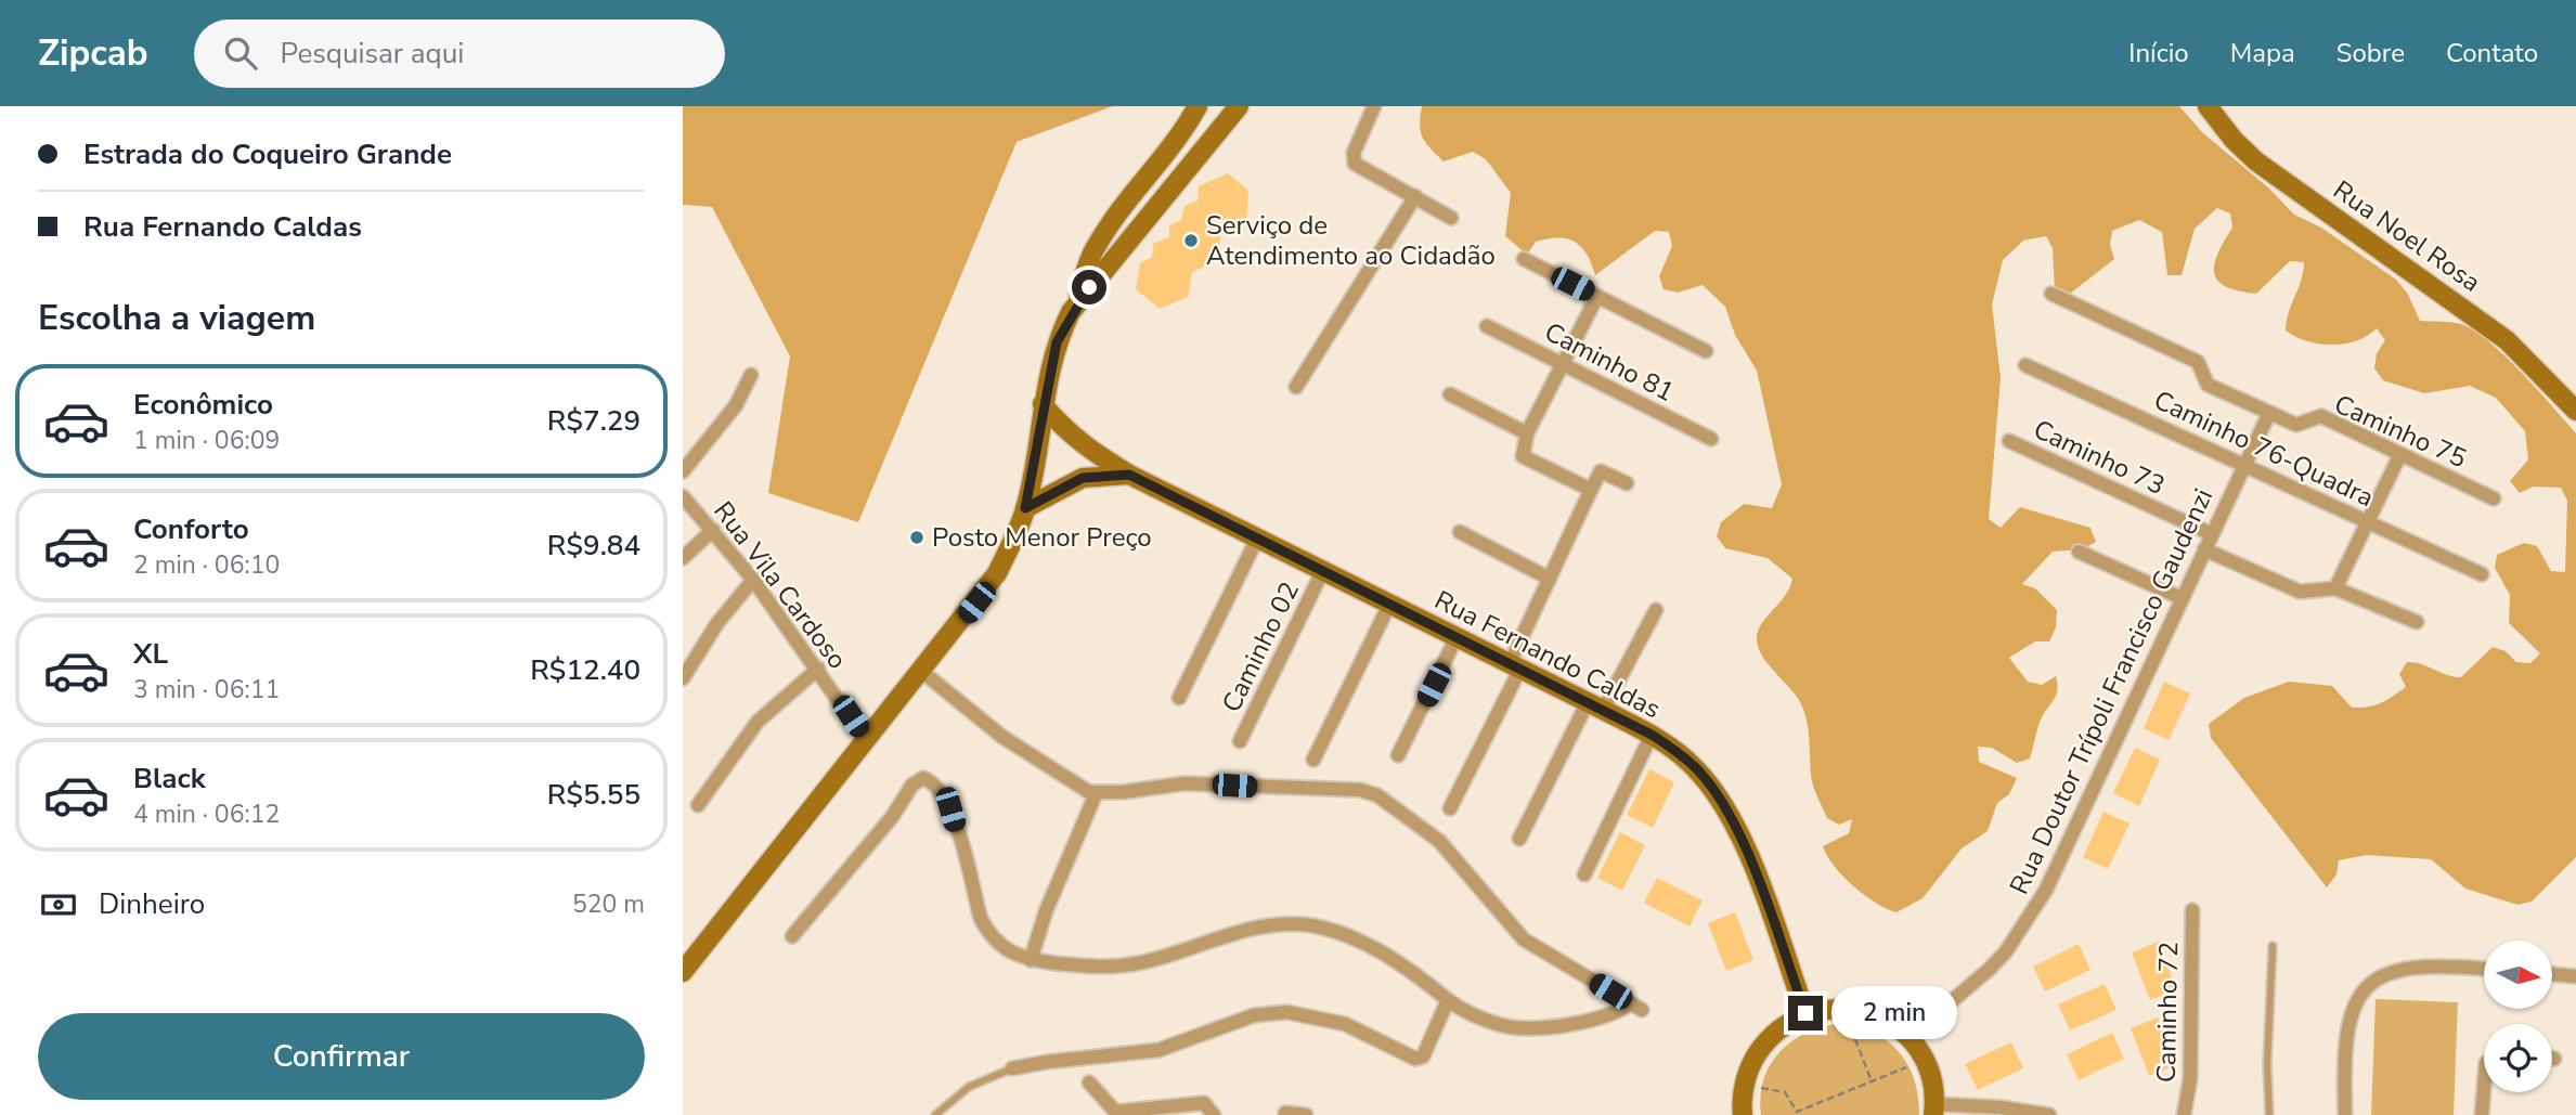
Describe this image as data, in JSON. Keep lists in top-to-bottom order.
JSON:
{
  "streets": {
    "main road": ["Rua Noel Rosa", "Rua Fernando Caldas"],
    "street": [
      "Caminho 81",
      "Caminho 75",
      "Caminho 76-Quadra",
      "Caminho 73",
      "Rua Vila Cardoso",
      "Caminho 02",
      "Rua Doutor Trípoli Francisco Gaudenzi",
      "Caminho 72"
    ]
  },
  "crossings": [
    ["Caminho 75", "Rua Doutor Trípoli Francisco Gaudenzi"],
    ["Caminho 76-Quadra", "Rua Doutor Trípoli Francisco Gaudenzi"],
    ["Caminho 73", "Rua Doutor Trípoli Francisco Gaudenzi"],
    ["Caminho 02", "Rua Fernando Caldas"]
  ],
  "places": ["Serviço de Atendimento ao Cidadão", "Posto Menor Preço"],
  "north": "right",
  "page": {
    "header": "Zipcab",
    "search": "Pesquisar aqui",
    "nav": [
      "Início",
      "Mapa",
      "Sobre",
      "Contato"
    ],
    "banner": ["Estrada do Coqueiro Grande", "Rua Fernando Caldas"],
    "heading": "Escolha a viagem",
    "list": [
      {
        "name": "Econômico",
        "note": "1 min · 06:09",
        "value": "R$7.29"
      },
      {
        "name": "Conforto",
        "note": "2 min · 06:10",
        "value": "R$9.84"
      },
      {
        "name": "XL",
        "note": "3 min · 06:11",
        "value": "R$12.40"
      },
      {
        "name": "Black",
        "note": "4 min · 06:12",
        "value": "R$5.55"
      }
    ],
    "pay": ["Dinheiro", "520 m"],
    "bubble": "2 min",
    "buttons": "Confirmar"
  }
}
